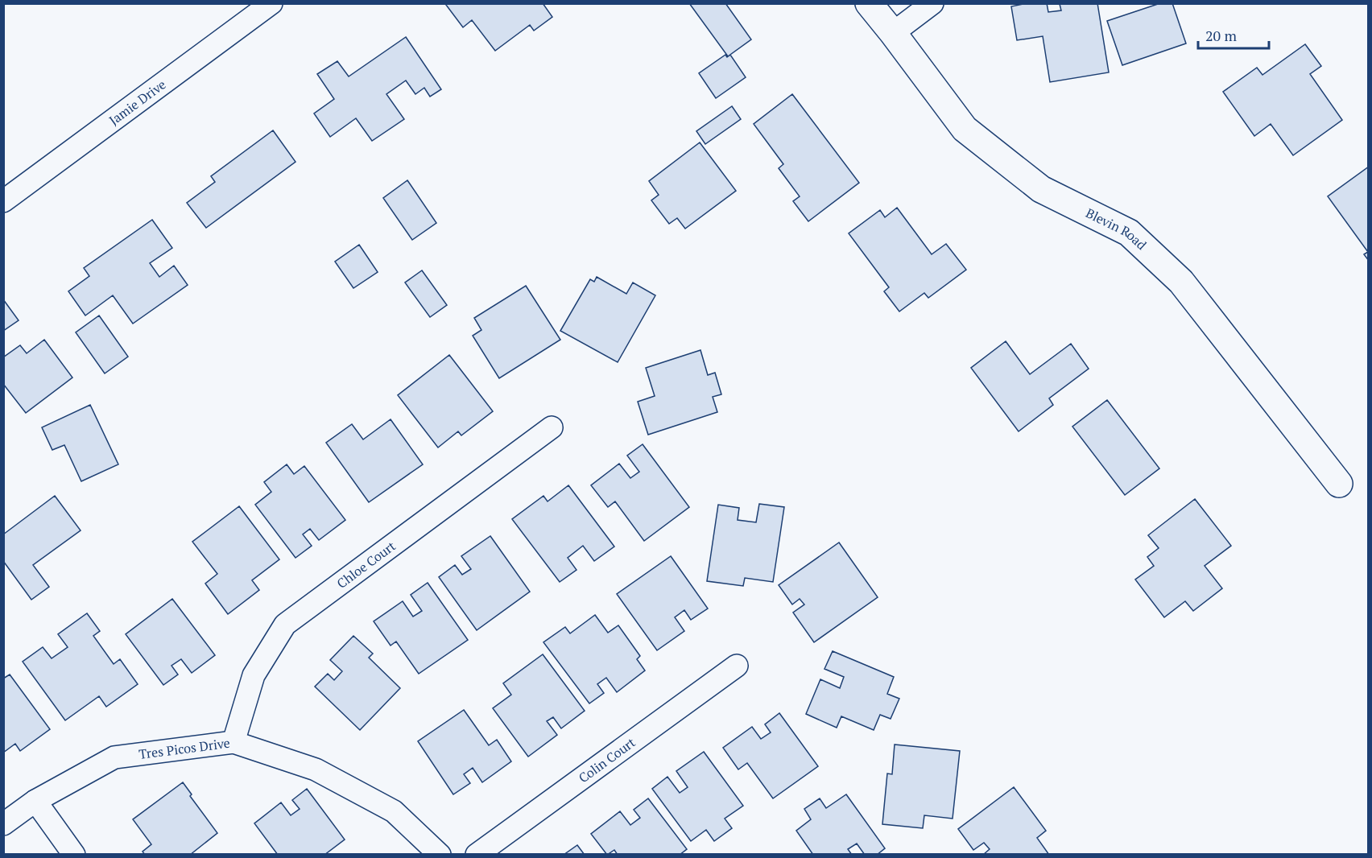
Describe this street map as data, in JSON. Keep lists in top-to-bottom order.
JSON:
{
  "streets": {
    "street": [
      "Jamie Drive",
      "Blevin Road",
      "Chloe Court",
      "Tres Picos Drive",
      "Colin Court"
    ]
  },
  "crossings": [
    ["Chloe Court", "Tres Picos Drive"]
  ],
  "scale_bar": "20 m"
}
